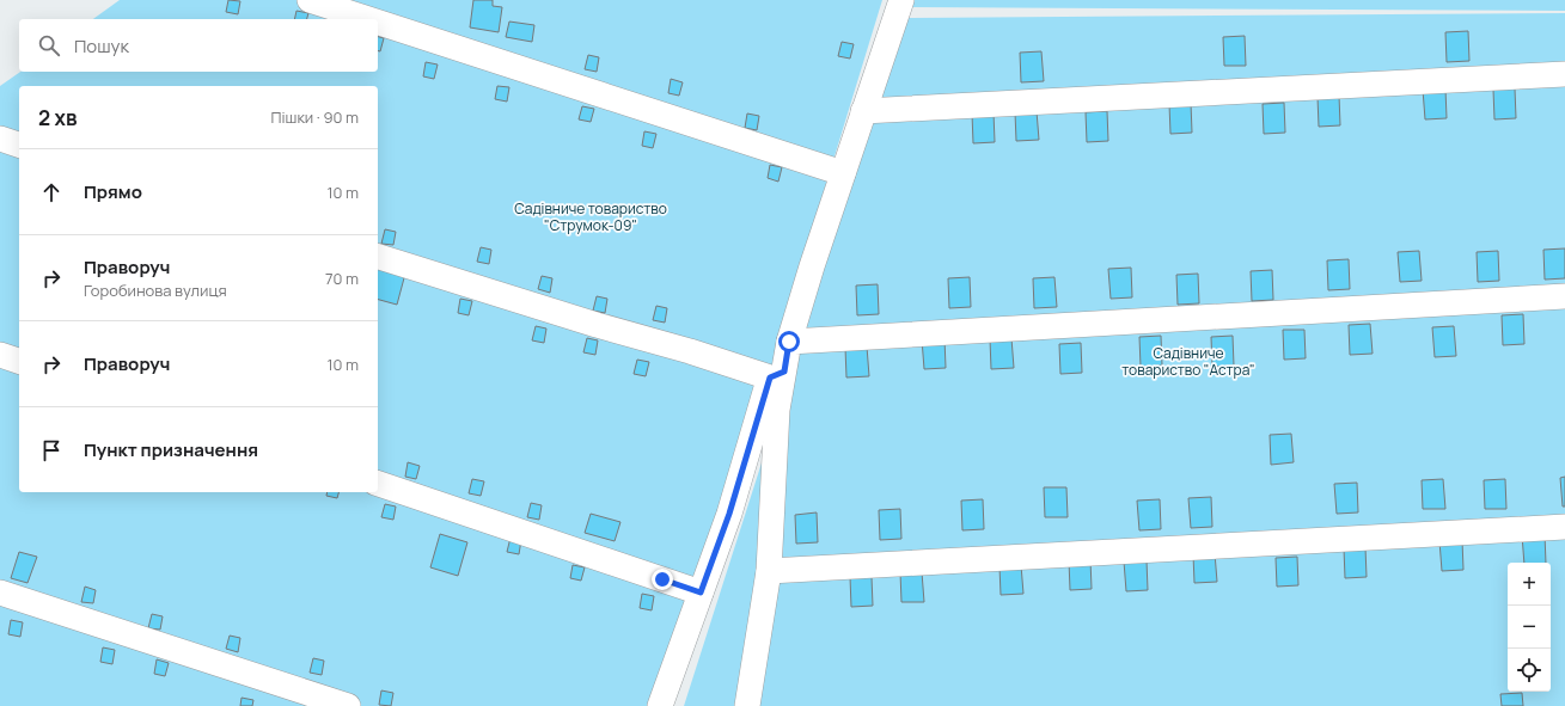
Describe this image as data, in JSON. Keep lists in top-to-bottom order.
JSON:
{
  "parks": ["Садівниче товариство \"Струмок-09\"", "Садівниче товариство \"Астра\""],
  "page": {
    "search": "Пошук",
    "heading": ["2 хв", "Пішки · 90 m"],
    "list": [
      ["Прямо", "10 m"],
      ["Праворуч", "Горобинова вулиця", "70 m"],
      ["Праворуч", "10 m"],
      "Пункт призначення"
    ],
    "map_buttons": ["+", "−"]
  }
}
